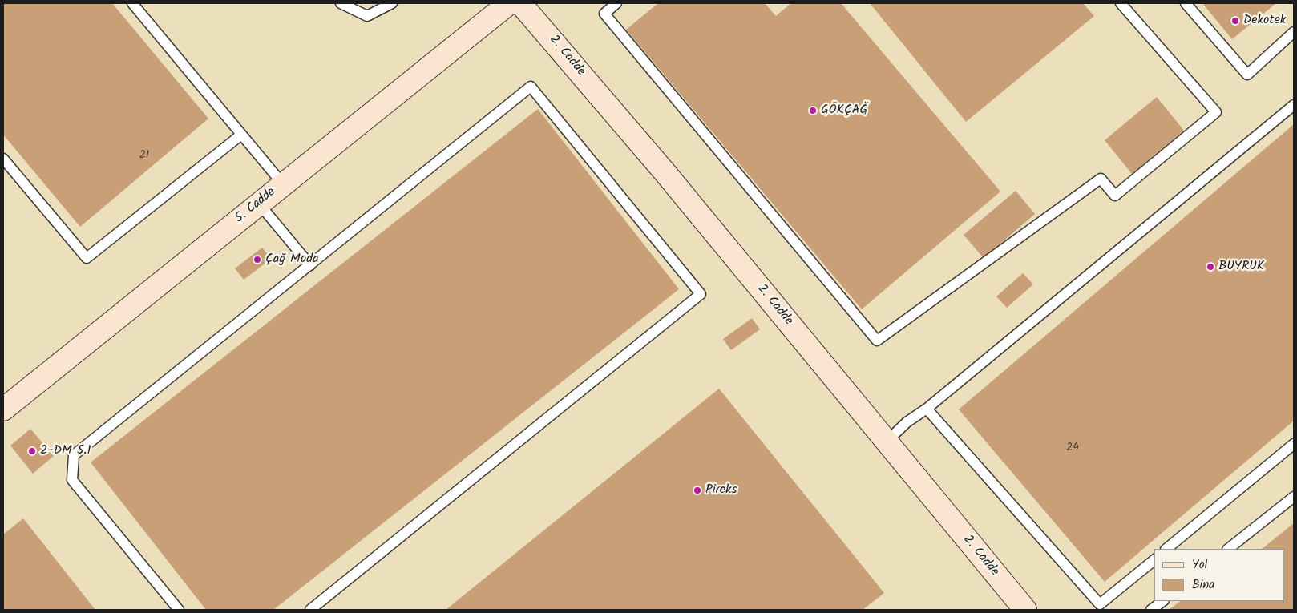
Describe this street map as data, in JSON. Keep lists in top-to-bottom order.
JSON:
{
  "streets": {
    "street": ["2. Cadde", "5. Cadde"]
  },
  "places": [
    "Dekotek",
    "GÖKÇAĞ",
    "Çağ Moda",
    "BUYRUK",
    "2-DM 5.1",
    "Pireks"
  ],
  "house_numbers": ["21", "24"],
  "legend": ["Yol", "Bina"]
}
